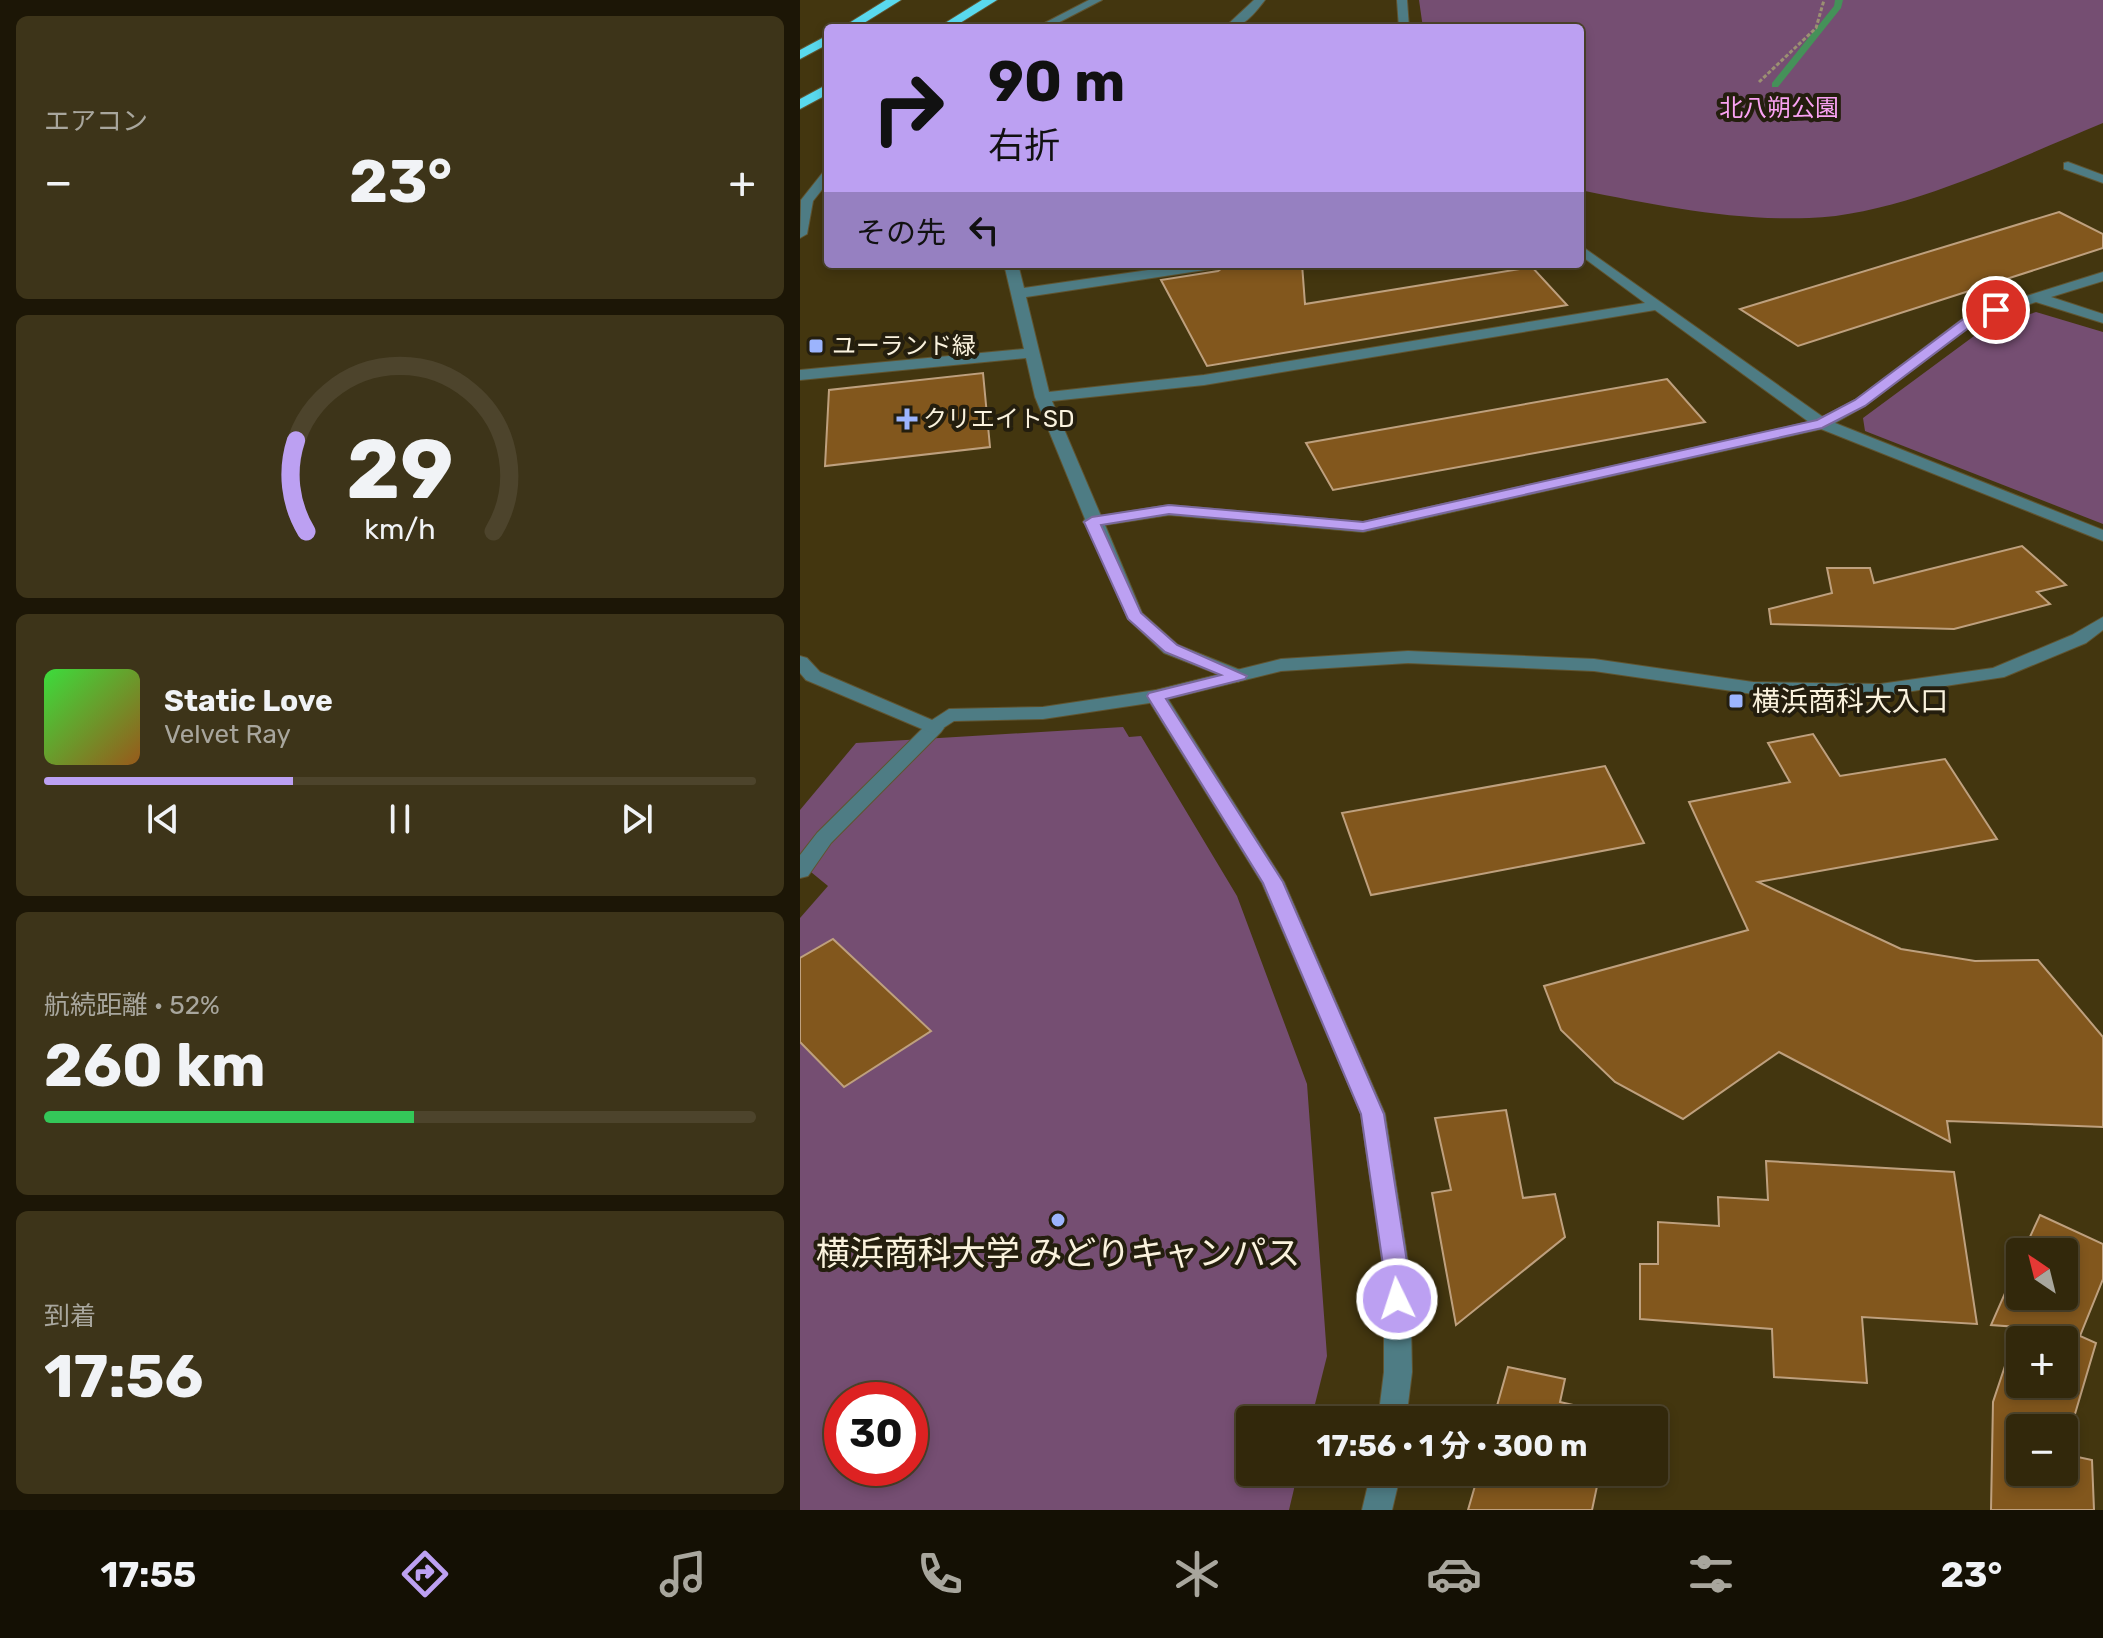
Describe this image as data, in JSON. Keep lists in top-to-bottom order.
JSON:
{
  "parks": ["北八朔公園"],
  "places": {
    "transit": ["ユーランド緑", "横浜商科大入口"],
    "health": ["クリエイトSD"],
    "other": ["横浜商科大学 みどりキャンパス"]
  },
  "north": "top left",
  "page": {
    "tile": [
      "エアコン",
      ["航続距離 · 52%", "260 km"],
      ["到着", "17:56"]
    ],
    "turn": ["90 m", "右折"],
    "heat": ["−", "23°", "+"],
    "then": "その先",
    "song": ["Static Love", "Velvet Ray"],
    "map_buttons": ["+", "−"],
    "limit": "30",
    "trip": "17:56 · 1 分 · 300 m",
    "tabs": ["17:55", "23°"],
    "gauge": ["29", "km/h"]
  }
}
